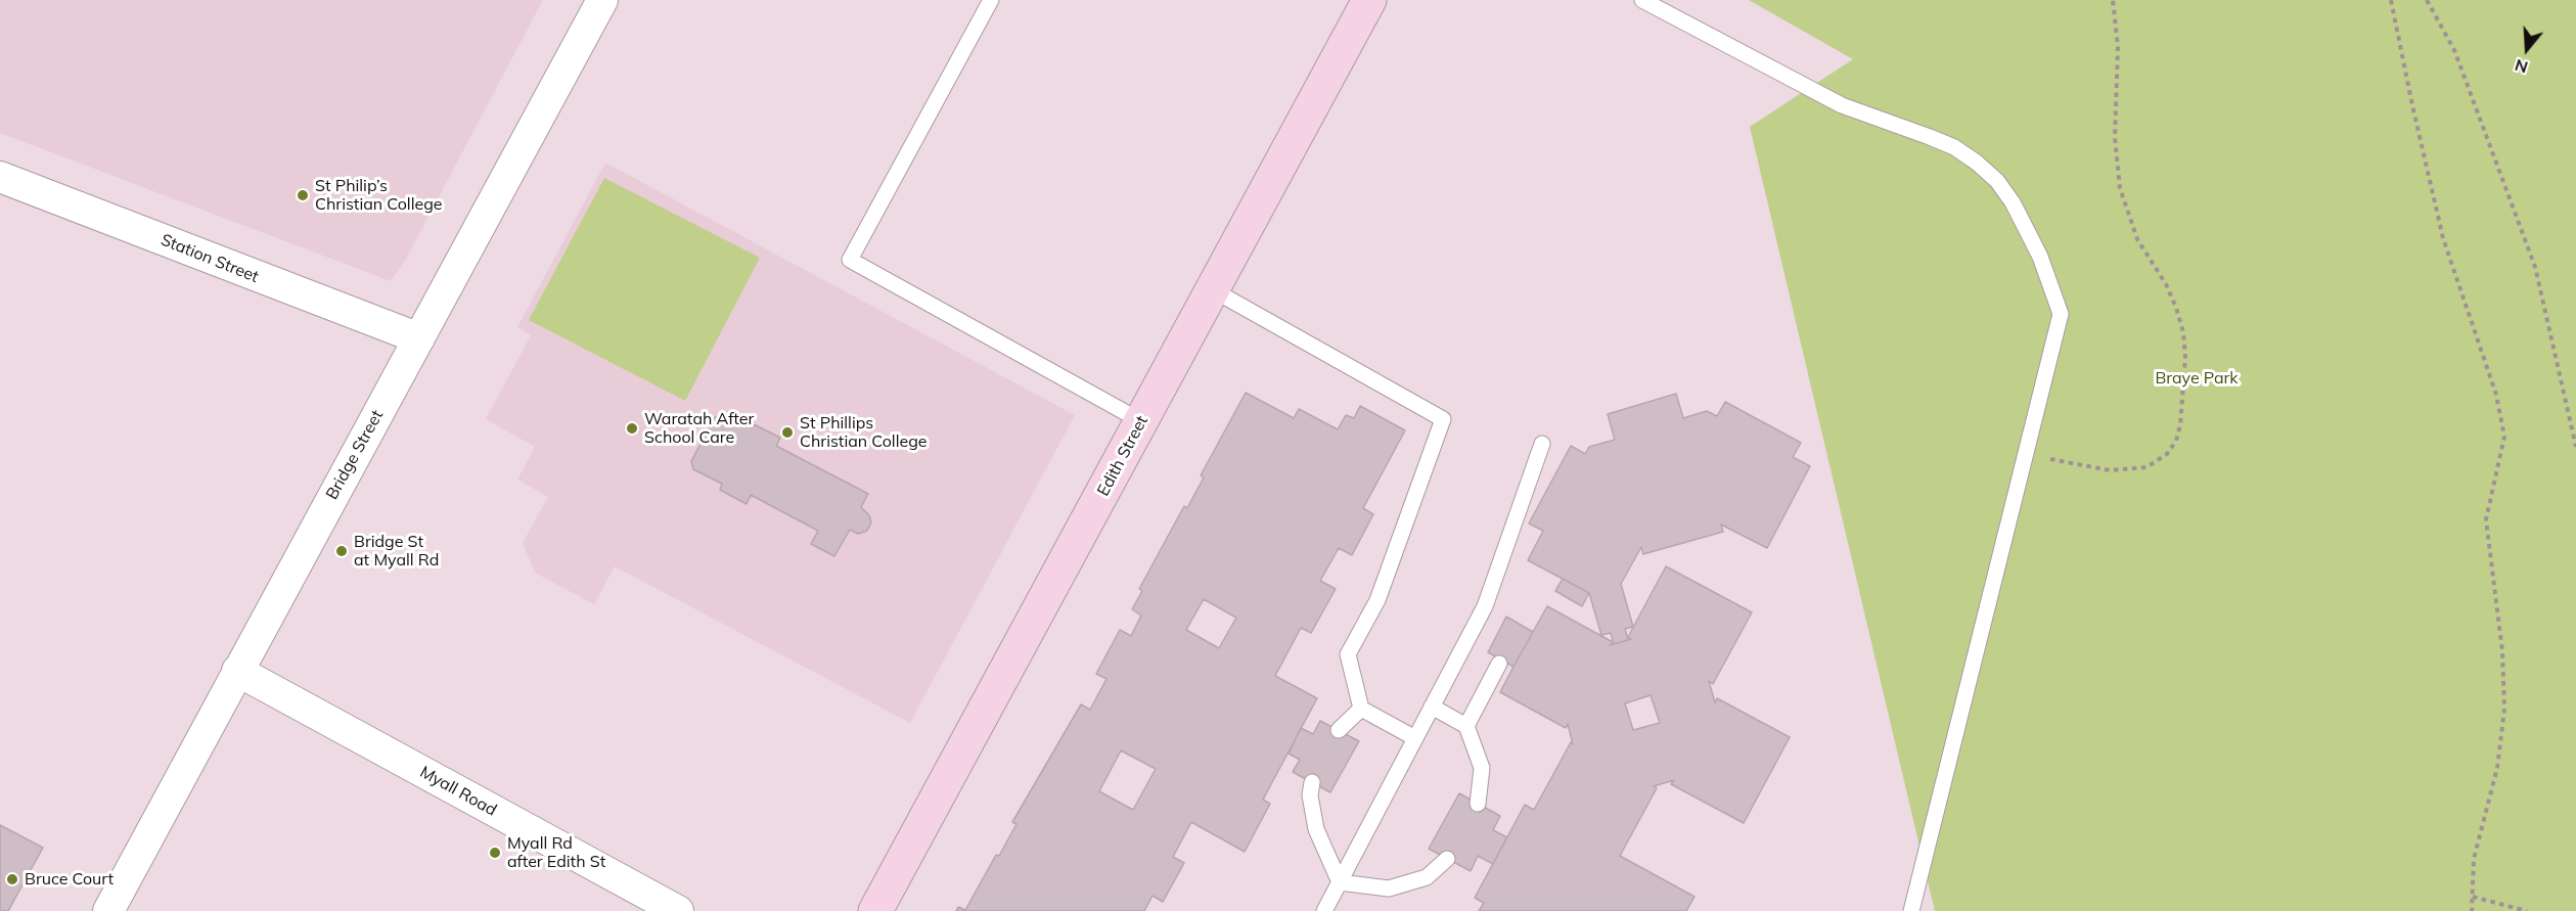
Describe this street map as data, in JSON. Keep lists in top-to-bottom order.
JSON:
{
  "streets": {
    "main road": ["Edith Street"],
    "street": ["Station Street", "Bridge Street", "Myall Road"]
  },
  "crossings": [
    ["Station Street", "Bridge Street"],
    ["Bridge Street", "Myall Road"]
  ],
  "parks": ["Braye Park"],
  "places": [
    "St Philip’s Christian College",
    "Waratah After School Care",
    "St Phillips Christian College",
    "Bridge St at Myall Rd",
    "Myall Rd after Edith St",
    "Bruce Court"
  ],
  "north": "bottom"
}
